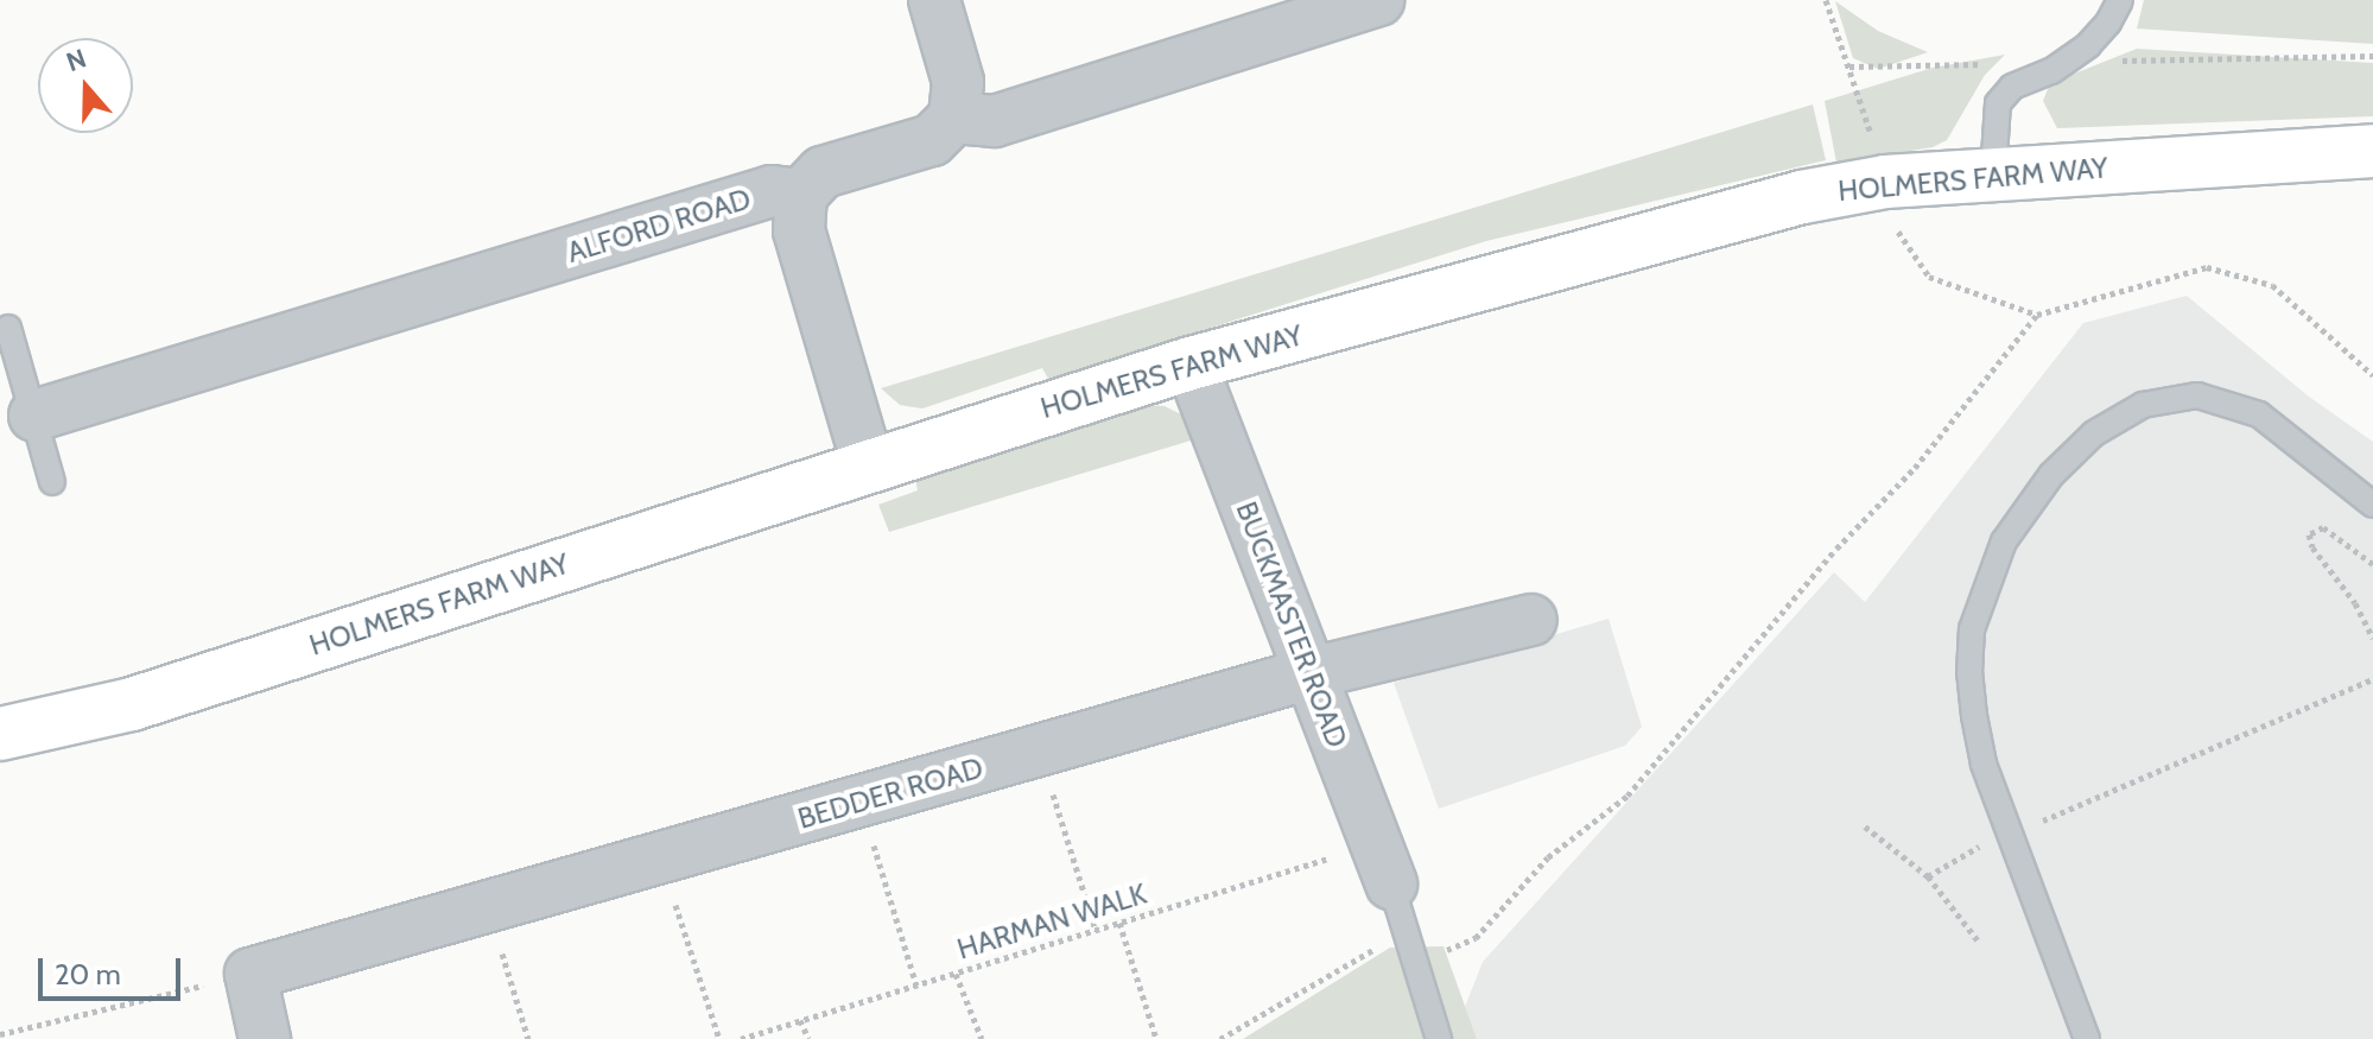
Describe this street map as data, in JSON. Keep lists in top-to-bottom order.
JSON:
{
  "streets": {
    "street": [
      "HOLMERS FARM WAY",
      "ALFORD ROAD",
      "BUCKMASTER ROAD",
      "BEDDER ROAD"
    ],
    "path": ["HARMAN WALK"]
  },
  "crossings": [
    ["HOLMERS FARM WAY", "BUCKMASTER ROAD"],
    ["BUCKMASTER ROAD", "BEDDER ROAD"],
    ["BUCKMASTER ROAD", "HARMAN WALK"]
  ],
  "scale_bar": "20 m",
  "north": "top"
}
